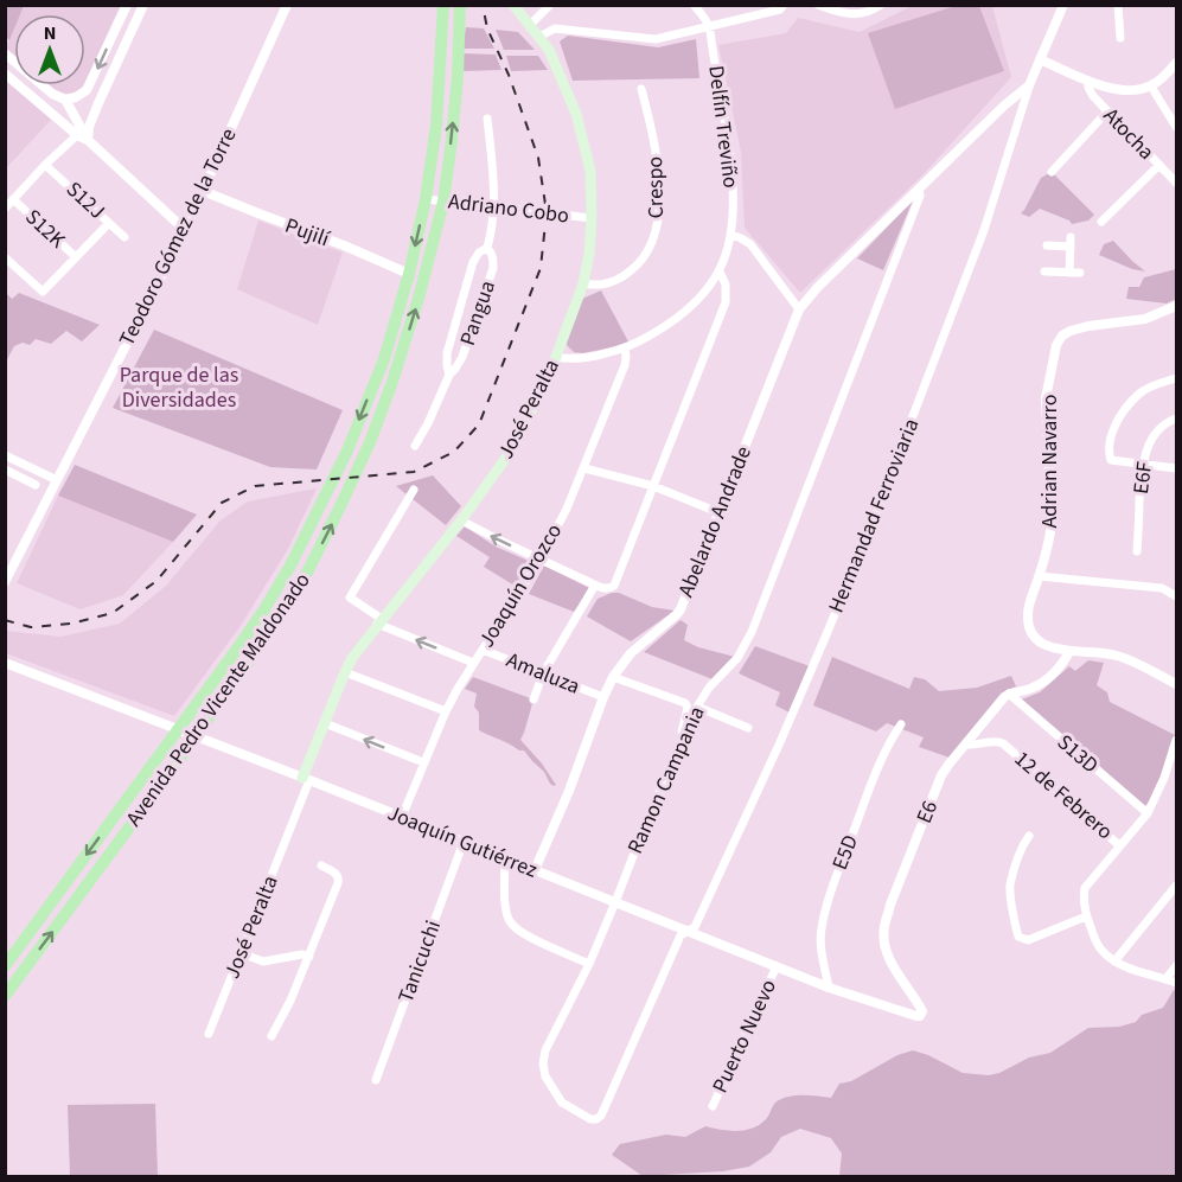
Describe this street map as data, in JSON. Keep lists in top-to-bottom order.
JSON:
{
  "streets": {
    "main road": ["José Peralta", "Avenida Pedro Vicente Maldonado"],
    "street": [
      "Delfín Treviño",
      "Atocha",
      "Crespo",
      "S12J",
      "Adriano Cobo",
      "S12K",
      "Pujilí",
      "Teodoro Gómez de la Torre",
      "Pangua",
      "Adrian Navarro",
      "E6F",
      "Hermandad Ferroviaria",
      "Abelardo Andrade",
      "Joaquín Orozco",
      "Amaluza",
      "S13D",
      "Ramon Campania",
      "12 de Febrero",
      "E6",
      "Joaquín Gutiérrez",
      "E5D",
      "Tanicuchi",
      "Puerto Nuevo"
    ]
  },
  "crossings": [
    ["Delfín Treviño", "José Peralta"],
    ["Delfín Treviño", "Joaquín Orozco"],
    ["Crespo", "José Peralta"],
    ["Adriano Cobo", "Pangua"],
    ["Adriano Cobo", "José Peralta"],
    ["Adriano Cobo", "Avenida Pedro Vicente Maldonado"],
    ["Pujilí", "Teodoro Gómez de la Torre"],
    ["Pujilí", "Avenida Pedro Vicente Maldonado"],
    ["José Peralta", "Amaluza"],
    ["José Peralta", "Joaquín Gutiérrez"],
    ["Hermandad Ferroviaria", "Abelardo Andrade"],
    ["Hermandad Ferroviaria", "Ramon Campania"],
    ["Hermandad Ferroviaria", "Joaquín Gutiérrez"],
    ["Abelardo Andrade", "Amaluza"],
    ["Abelardo Andrade", "Joaquín Gutiérrez"],
    ["Joaquín Orozco", "Amaluza"],
    ["Joaquín Orozco", "Joaquín Gutiérrez"],
    ["Amaluza", "Ramon Campania"],
    ["Avenida Pedro Vicente Maldonado", "Joaquín Gutiérrez"],
    ["S13D", "E6"],
    ["Ramon Campania", "Joaquín Gutiérrez"],
    ["12 de Febrero", "E6"],
    ["E6", "Joaquín Gutiérrez"],
    ["Joaquín Gutiérrez", "E5D"],
    ["Joaquín Gutiérrez", "Tanicuchi"],
    ["Joaquín Gutiérrez", "Puerto Nuevo"]
  ],
  "parks": ["Parque de las Diversidades"],
  "north": "top"
}
